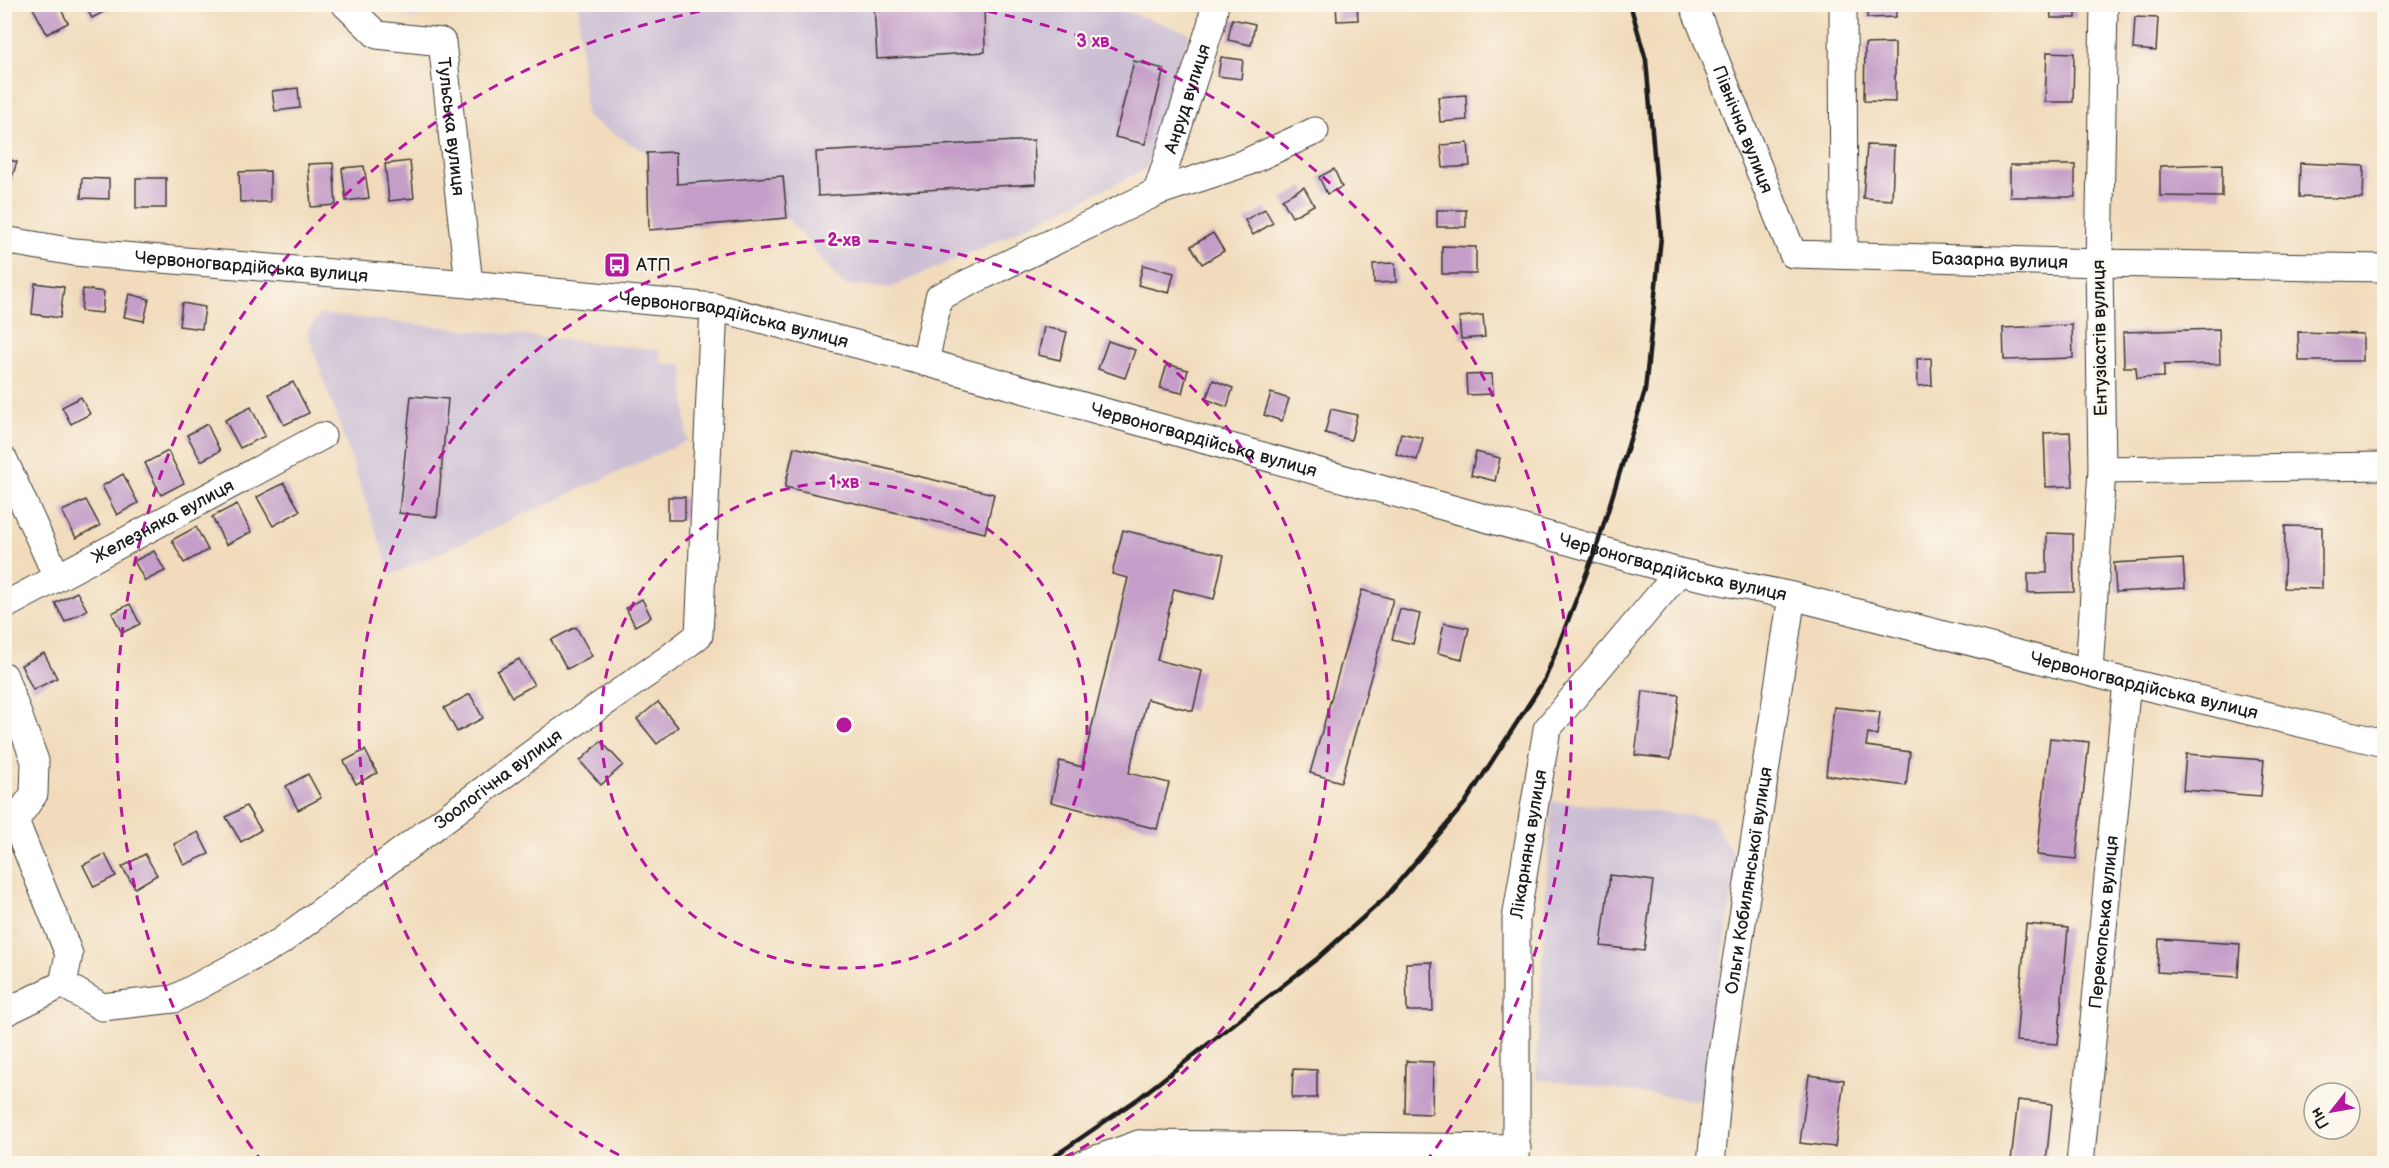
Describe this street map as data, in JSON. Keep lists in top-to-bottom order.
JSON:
{
  "streets": {
    "street": [
      "Анруд вулиця",
      "Тульська вулиця",
      "Північна вулиця",
      "Базарна вулиця",
      "Червоногвардійська вулиця",
      "Ентузіастів вулиця",
      "Железняка вулиця",
      "Зоологічна вулиця",
      "Лікарняна вулиця",
      "Ольги Кобилянської вулиця",
      "Перекопська вулиця"
    ]
  },
  "crossings": [
    ["Тульська вулиця", "Червоногвардійська вулиця"],
    ["Північна вулиця", "Базарна вулиця"],
    ["Базарна вулиця", "Ентузіастів вулиця"],
    ["Червоногвардійська вулиця", "Ентузіастів вулиця"],
    ["Червоногвардійська вулиця", "Зоологічна вулиця"],
    ["Червоногвардійська вулиця", "Лікарняна вулиця"],
    ["Червоногвардійська вулиця", "Ольги Кобилянської вулиця"],
    ["Червоногвардійська вулиця", "Перекопська вулиця"]
  ],
  "places": {
    "bus stop": ["АТП"]
  },
  "north": "bottom left",
  "rings": ["3 хв", "2 хв", "1 хв"]
}
